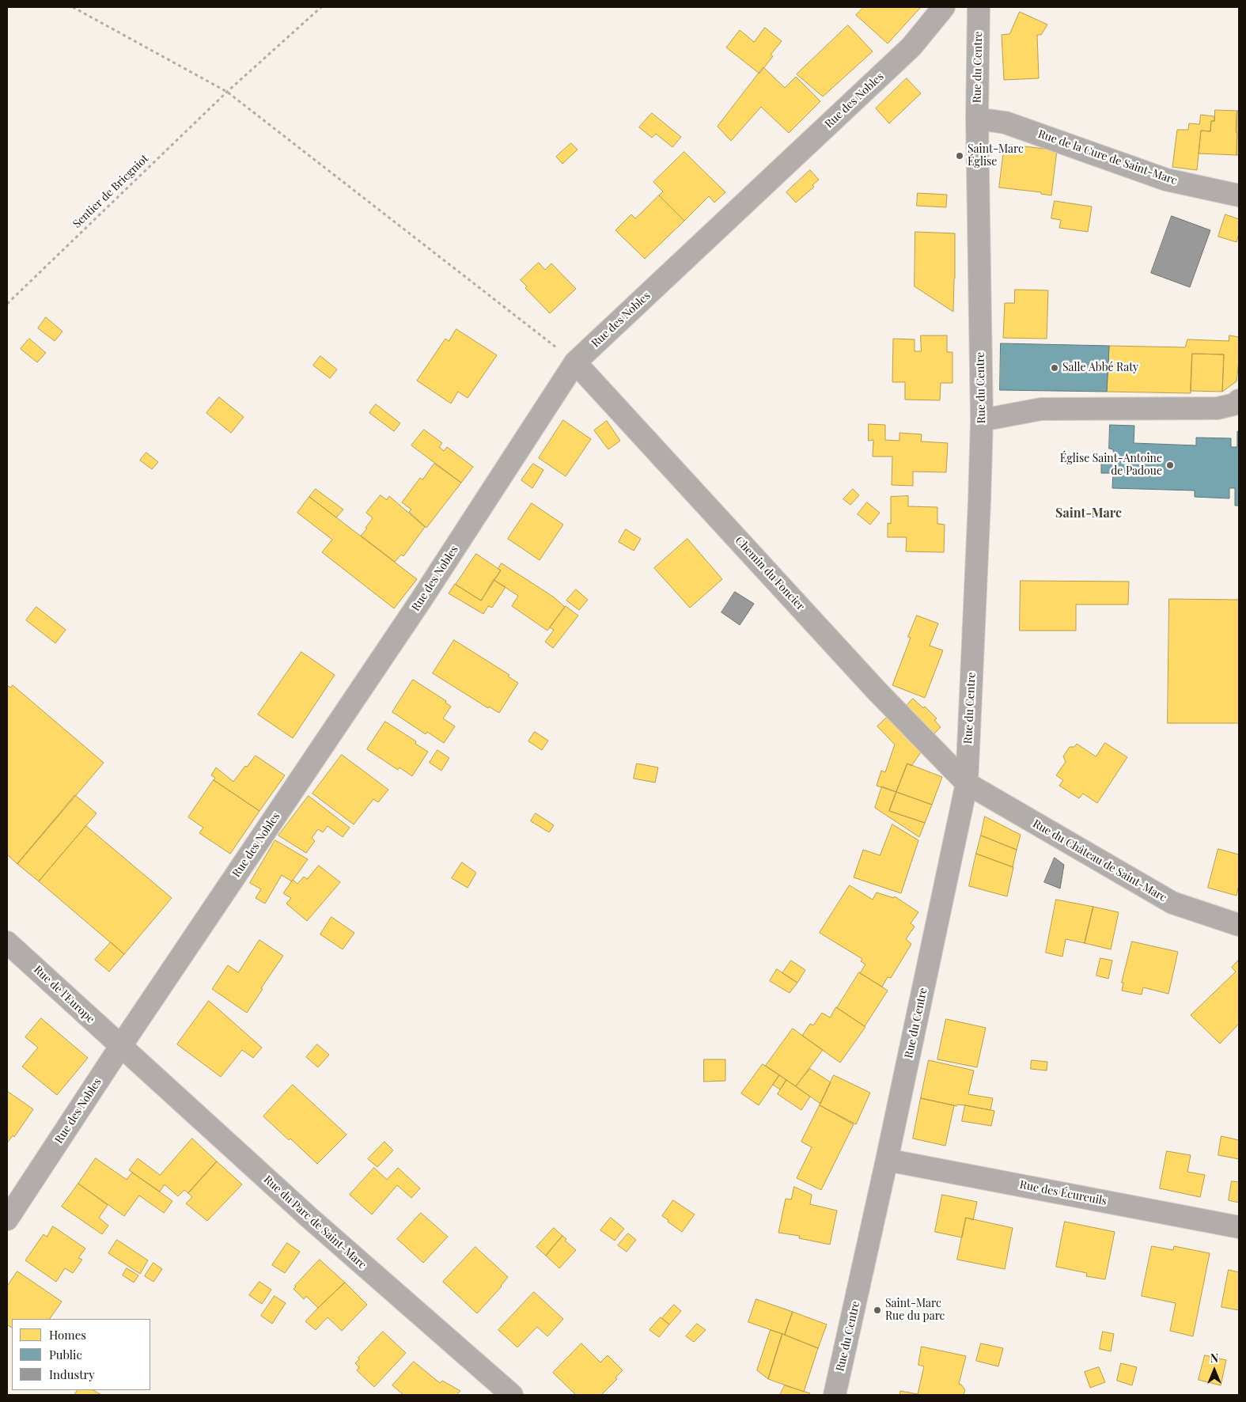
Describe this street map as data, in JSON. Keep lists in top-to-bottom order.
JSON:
{
  "streets": {
    "street": [
      "Rue du Centre",
      "Rue des Nobles",
      "Rue de la Cure de Saint-Marc",
      "Chemin du Foncier",
      "Rue du Château de Saint-Marc",
      "Rue de l'Europe",
      "Rue des Écureuils",
      "Rue du Parc de Saint-Marc"
    ],
    "path": ["Sentier de Bricgniot"]
  },
  "crossings": [
    ["Rue du Centre", "Rue de la Cure de Saint-Marc"],
    ["Rue du Centre", "Chemin du Foncier"],
    ["Rue du Centre", "Rue du Château de Saint-Marc"],
    ["Rue du Centre", "Rue des Écureuils"],
    ["Rue des Nobles", "Chemin du Foncier"],
    ["Rue des Nobles", "Rue de l'Europe"],
    ["Rue des Nobles", "Rue du Parc de Saint-Marc"],
    ["Chemin du Foncier", "Rue du Château de Saint-Marc"],
    ["Rue de l'Europe", "Rue du Parc de Saint-Marc"]
  ],
  "districts": ["Saint-Marc"],
  "places": [
    "Saint-Marc Église",
    "Salle Abbé Raty",
    "Église Saint-Antoine de Padoue",
    "Saint-Marc Rue du parc"
  ],
  "legend": ["Homes", "Public", "Industry"],
  "north": "top"
}
